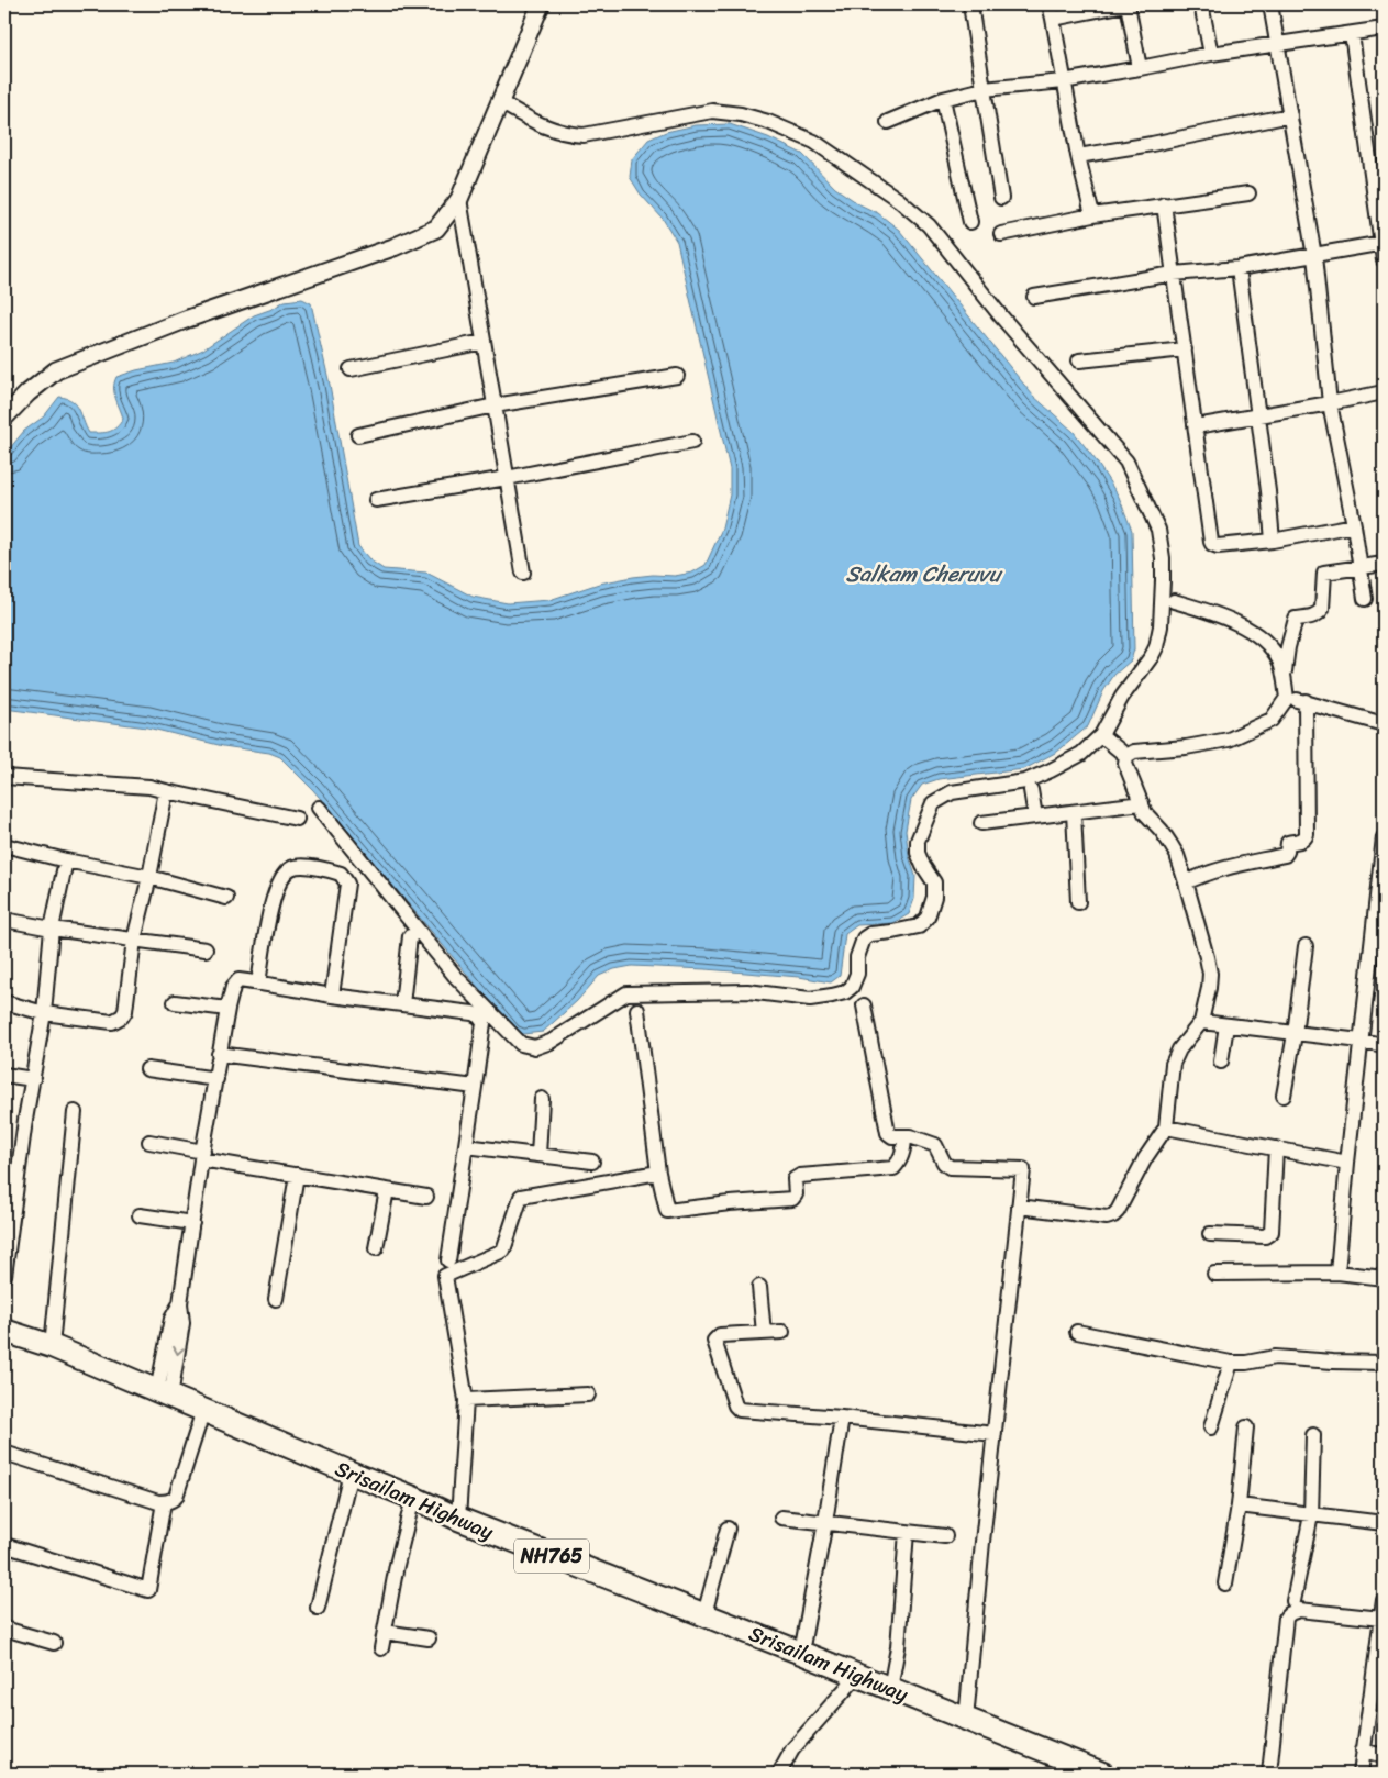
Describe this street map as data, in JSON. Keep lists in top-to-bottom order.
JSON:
{
  "streets": {
    "highway": ["Srisailam Highway", "NH765"]
  },
  "water": ["Salkam Cheruvu"]
}
